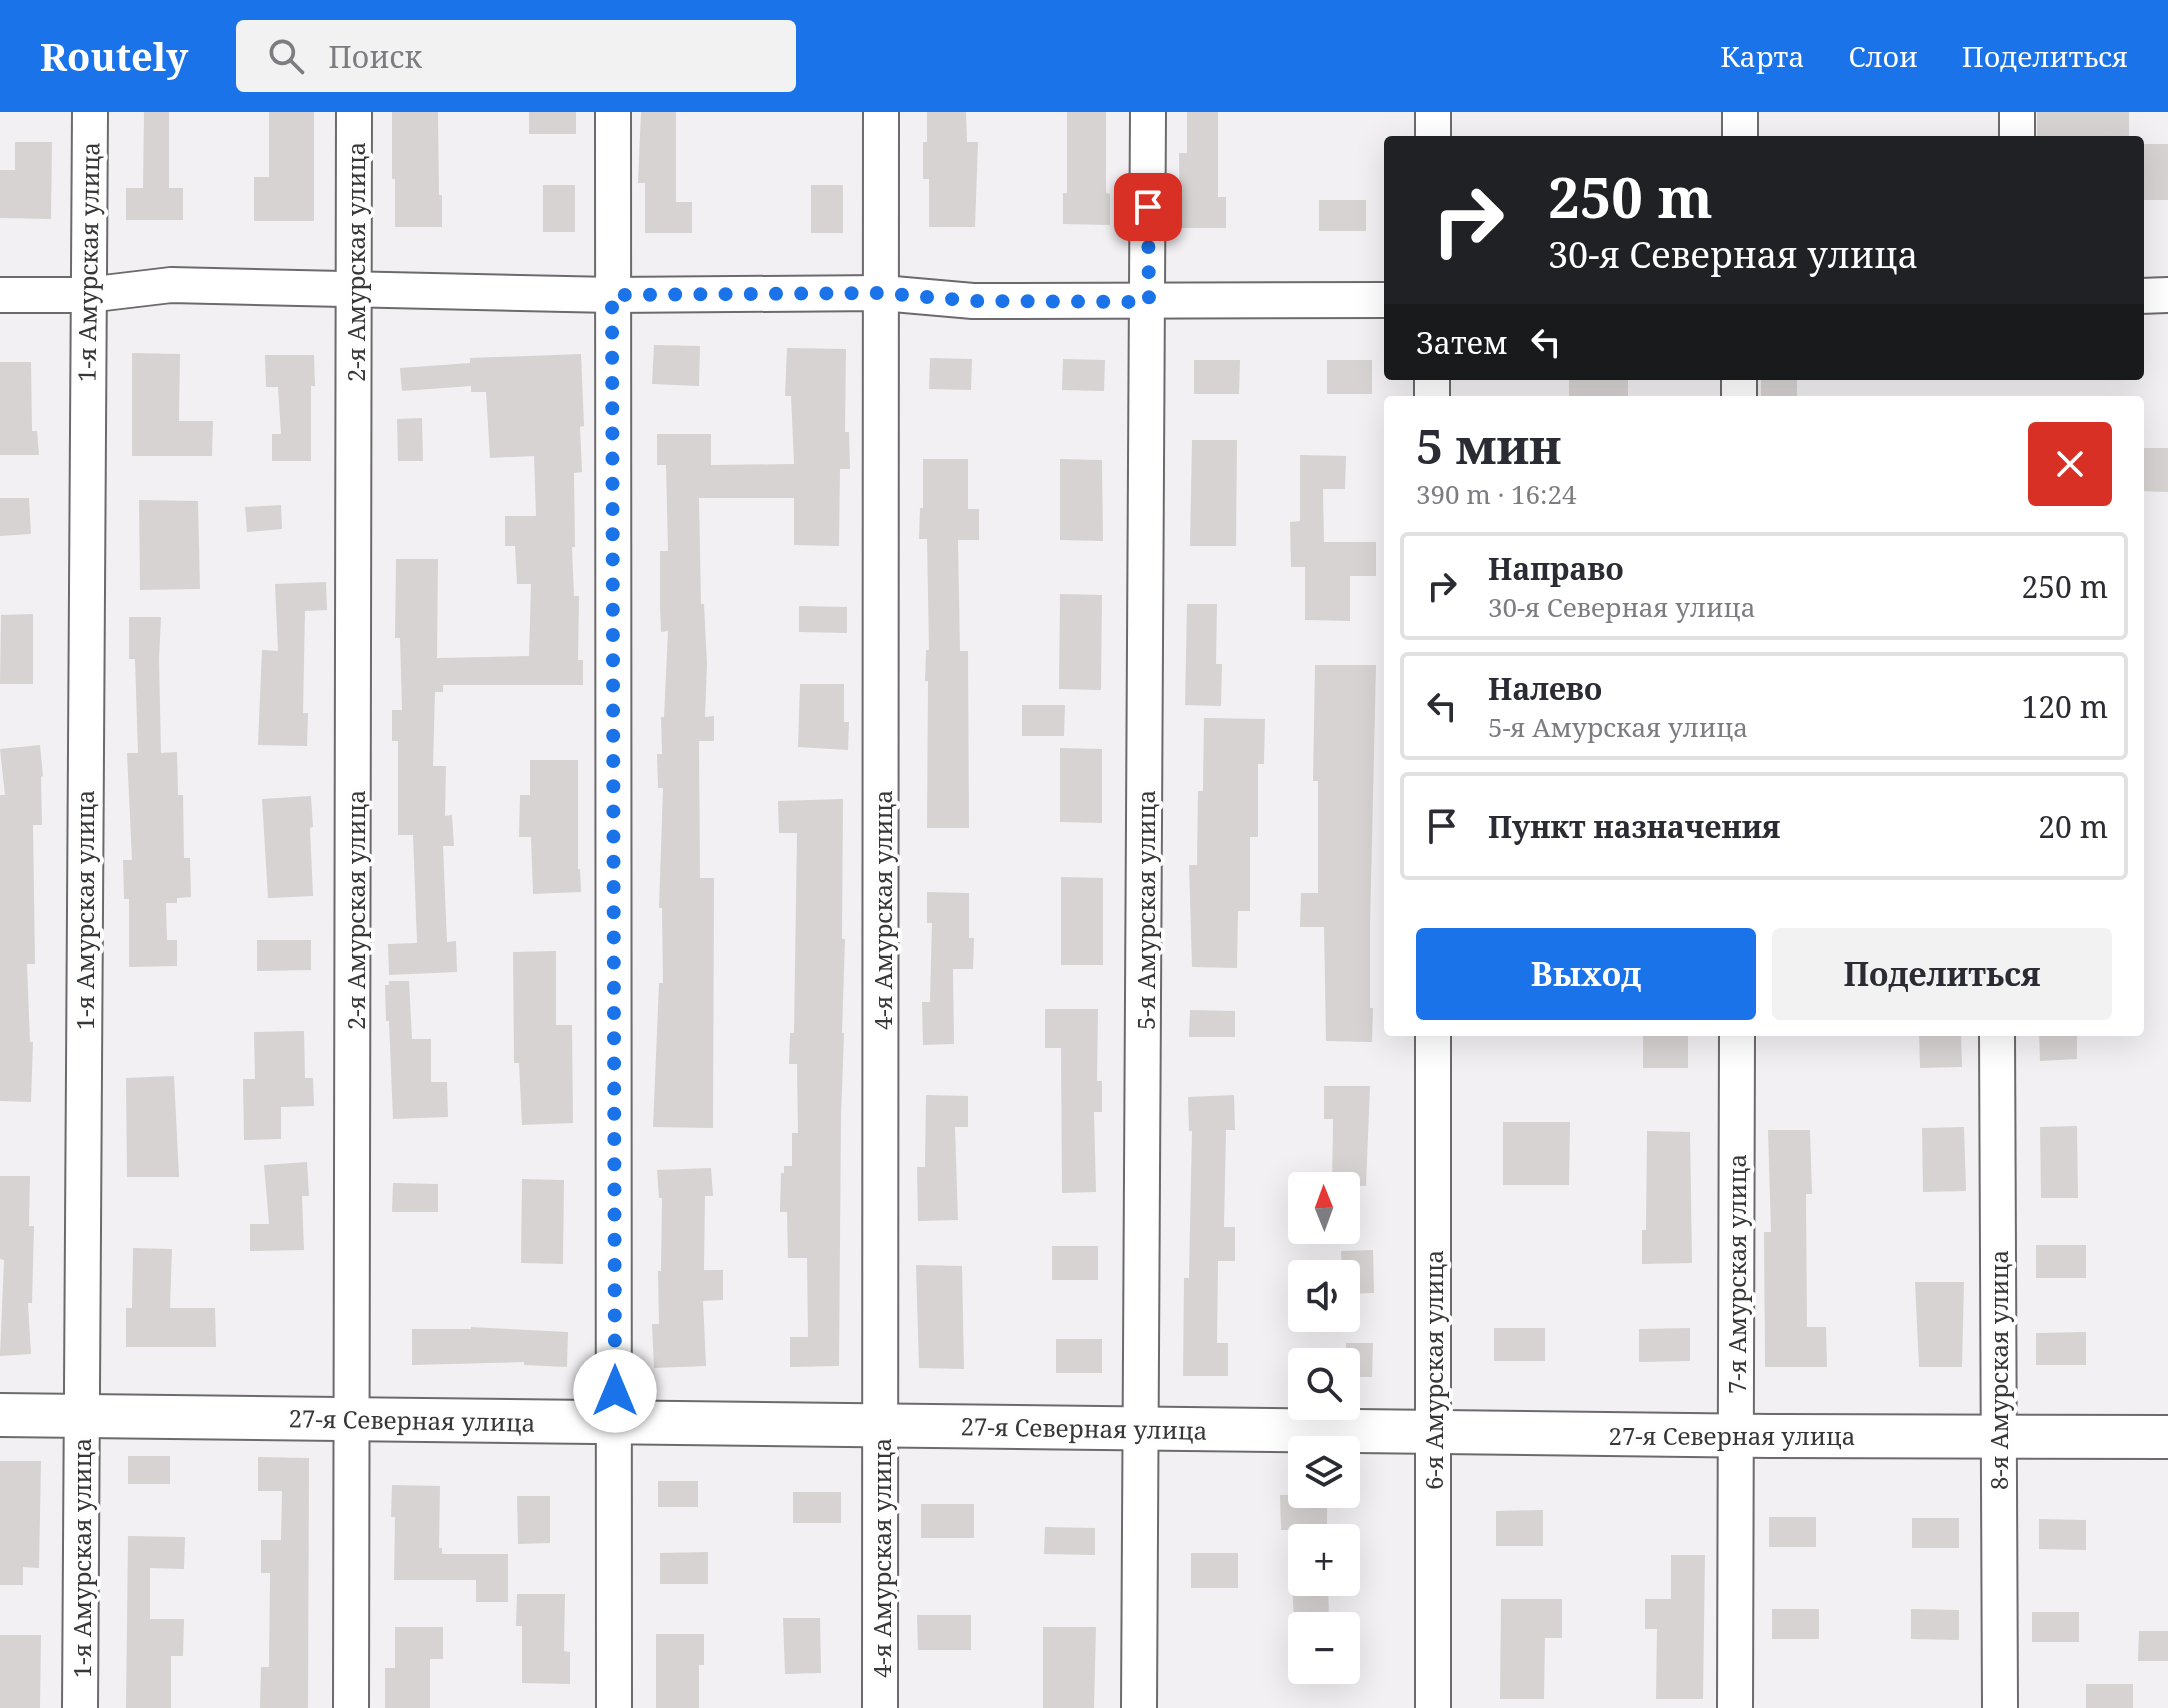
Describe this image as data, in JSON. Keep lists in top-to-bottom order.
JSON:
{
  "streets": {
    "street": [
      "1-я Амурская улица",
      "2-я Амурская улица",
      "4-я Амурская улица",
      "5-я Амурская улица",
      "7-я Амурская улица",
      "6-я Амурская улица",
      "8-я Амурская улица",
      "27-я Северная улица"
    ]
  },
  "crossings": [
    ["1-я Амурская улица", "27-я Северная улица"],
    ["2-я Амурская улица", "27-я Северная улица"],
    ["4-я Амурская улица", "27-я Северная улица"],
    ["5-я Амурская улица", "27-я Северная улица"],
    ["7-я Амурская улица", "27-я Северная улица"],
    ["6-я Амурская улица", "27-я Северная улица"],
    ["8-я Амурская улица", "27-я Северная улица"]
  ],
  "north": "top",
  "page": {
    "header": "Routely",
    "search": "Поиск",
    "nav": ["Карта", "Слои", "Поделиться"],
    "turn": ["250 m", "30-я Северная улица"],
    "then": "Затем",
    "heading": ["5 мин", "390 m · 16:24"],
    "list": [
      {
        "name": "Направо",
        "note": "30-я Северная улица",
        "value": "250 m"
      },
      {
        "name": "Налево",
        "note": "5-я Амурская улица",
        "value": "120 m"
      },
      {
        "name": "Пункт назначения",
        "value": "20 m"
      }
    ],
    "buttons": ["Выход", "Поделиться"],
    "map_buttons": ["+", "−"]
  }
}
